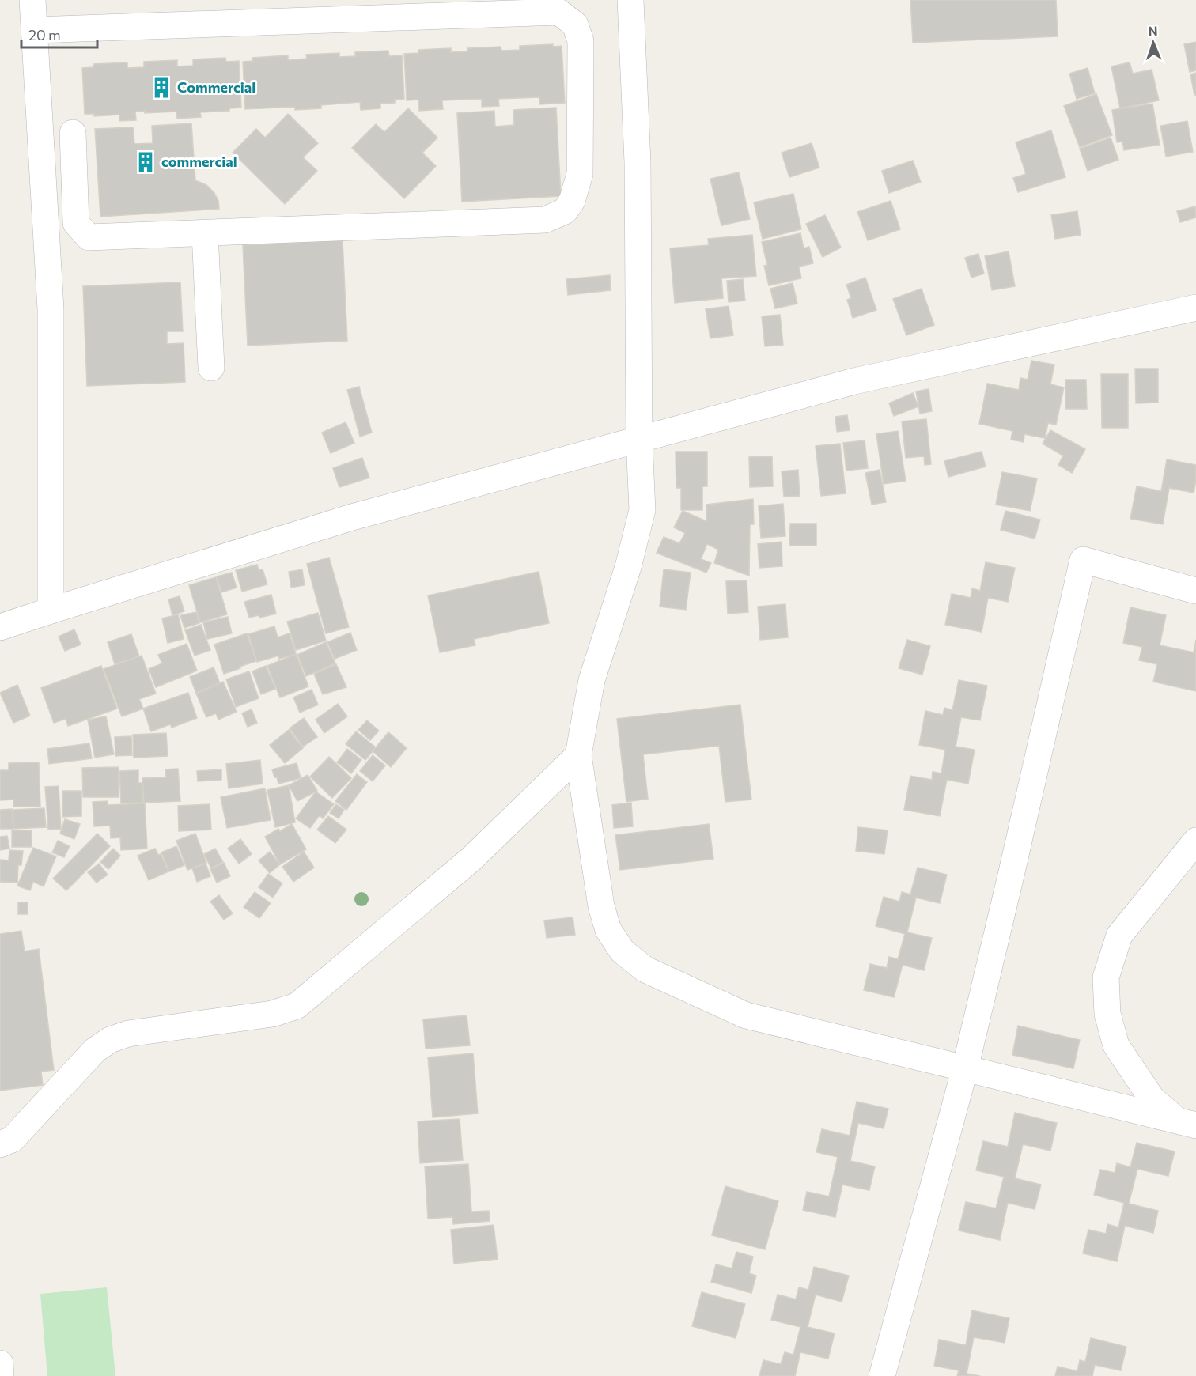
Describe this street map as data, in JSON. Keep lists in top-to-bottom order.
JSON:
{
  "places": {
    "building": ["Commercial", "commercial"]
  },
  "scale_bar": "20 m",
  "north": "top"
}
